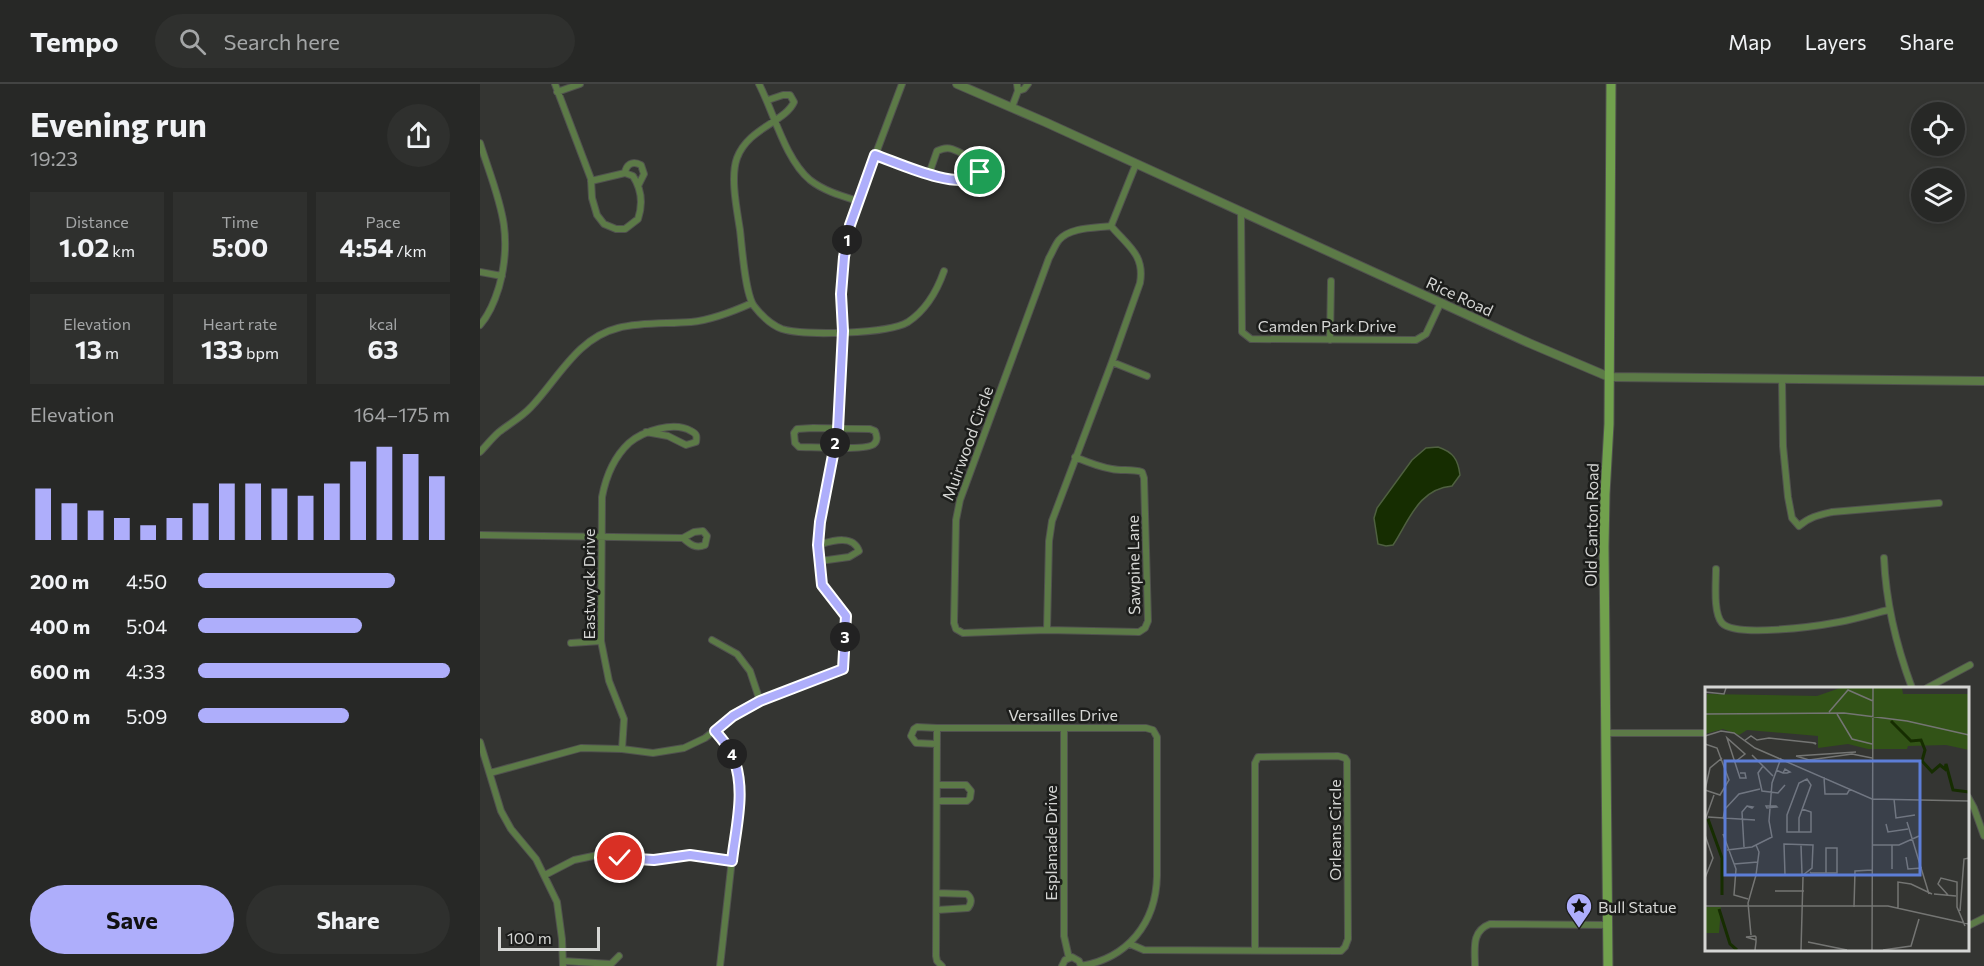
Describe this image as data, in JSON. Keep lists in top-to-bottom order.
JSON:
{
  "streets": {
    "main road": ["Old Canton Road"],
    "street": [
      "Rice Road",
      "Camden Park Drive",
      "Muirwood Circle",
      "Sawpine Lane",
      "Eastwyck Drive",
      "Versailles Drive",
      "Orleans Circle",
      "Esplanade Drive"
    ]
  },
  "crossings": [
    ["Rice Road", "Camden Park Drive"],
    ["Rice Road", "Old Canton Road"],
    ["Muirwood Circle", "Sawpine Lane"],
    ["Versailles Drive", "Orleans Circle"],
    ["Versailles Drive", "Esplanade Drive"]
  ],
  "places": {
    "place": ["Bull Statue"]
  },
  "scale_bar": "100 m",
  "page": {
    "header": "Tempo",
    "search": "Search here",
    "nav": ["Map", "Layers", "Share"],
    "heading": ["Evening run", "19:23"],
    "stats": [
      ["Distance", "1.02 km"],
      ["Time", "5:00"],
      ["Pace", "4:54 /km"],
      ["Elevation", "13 m"],
      ["Heart rate", "133 bpm"],
      ["kcal", "63"]
    ],
    "pins": [
      "1",
      "2",
      "3",
      "4"
    ],
    "chart": ["Elevation", "164–175 m"],
    "list": [
      {
        "name": "200 m",
        "note": "4:50"
      },
      {
        "name": "400 m",
        "note": "5:04"
      },
      {
        "name": "600 m",
        "note": "4:33"
      },
      {
        "name": "800 m",
        "note": "5:09"
      }
    ],
    "buttons": ["Save", "Share"],
    "scale": "100 m"
  }
}
